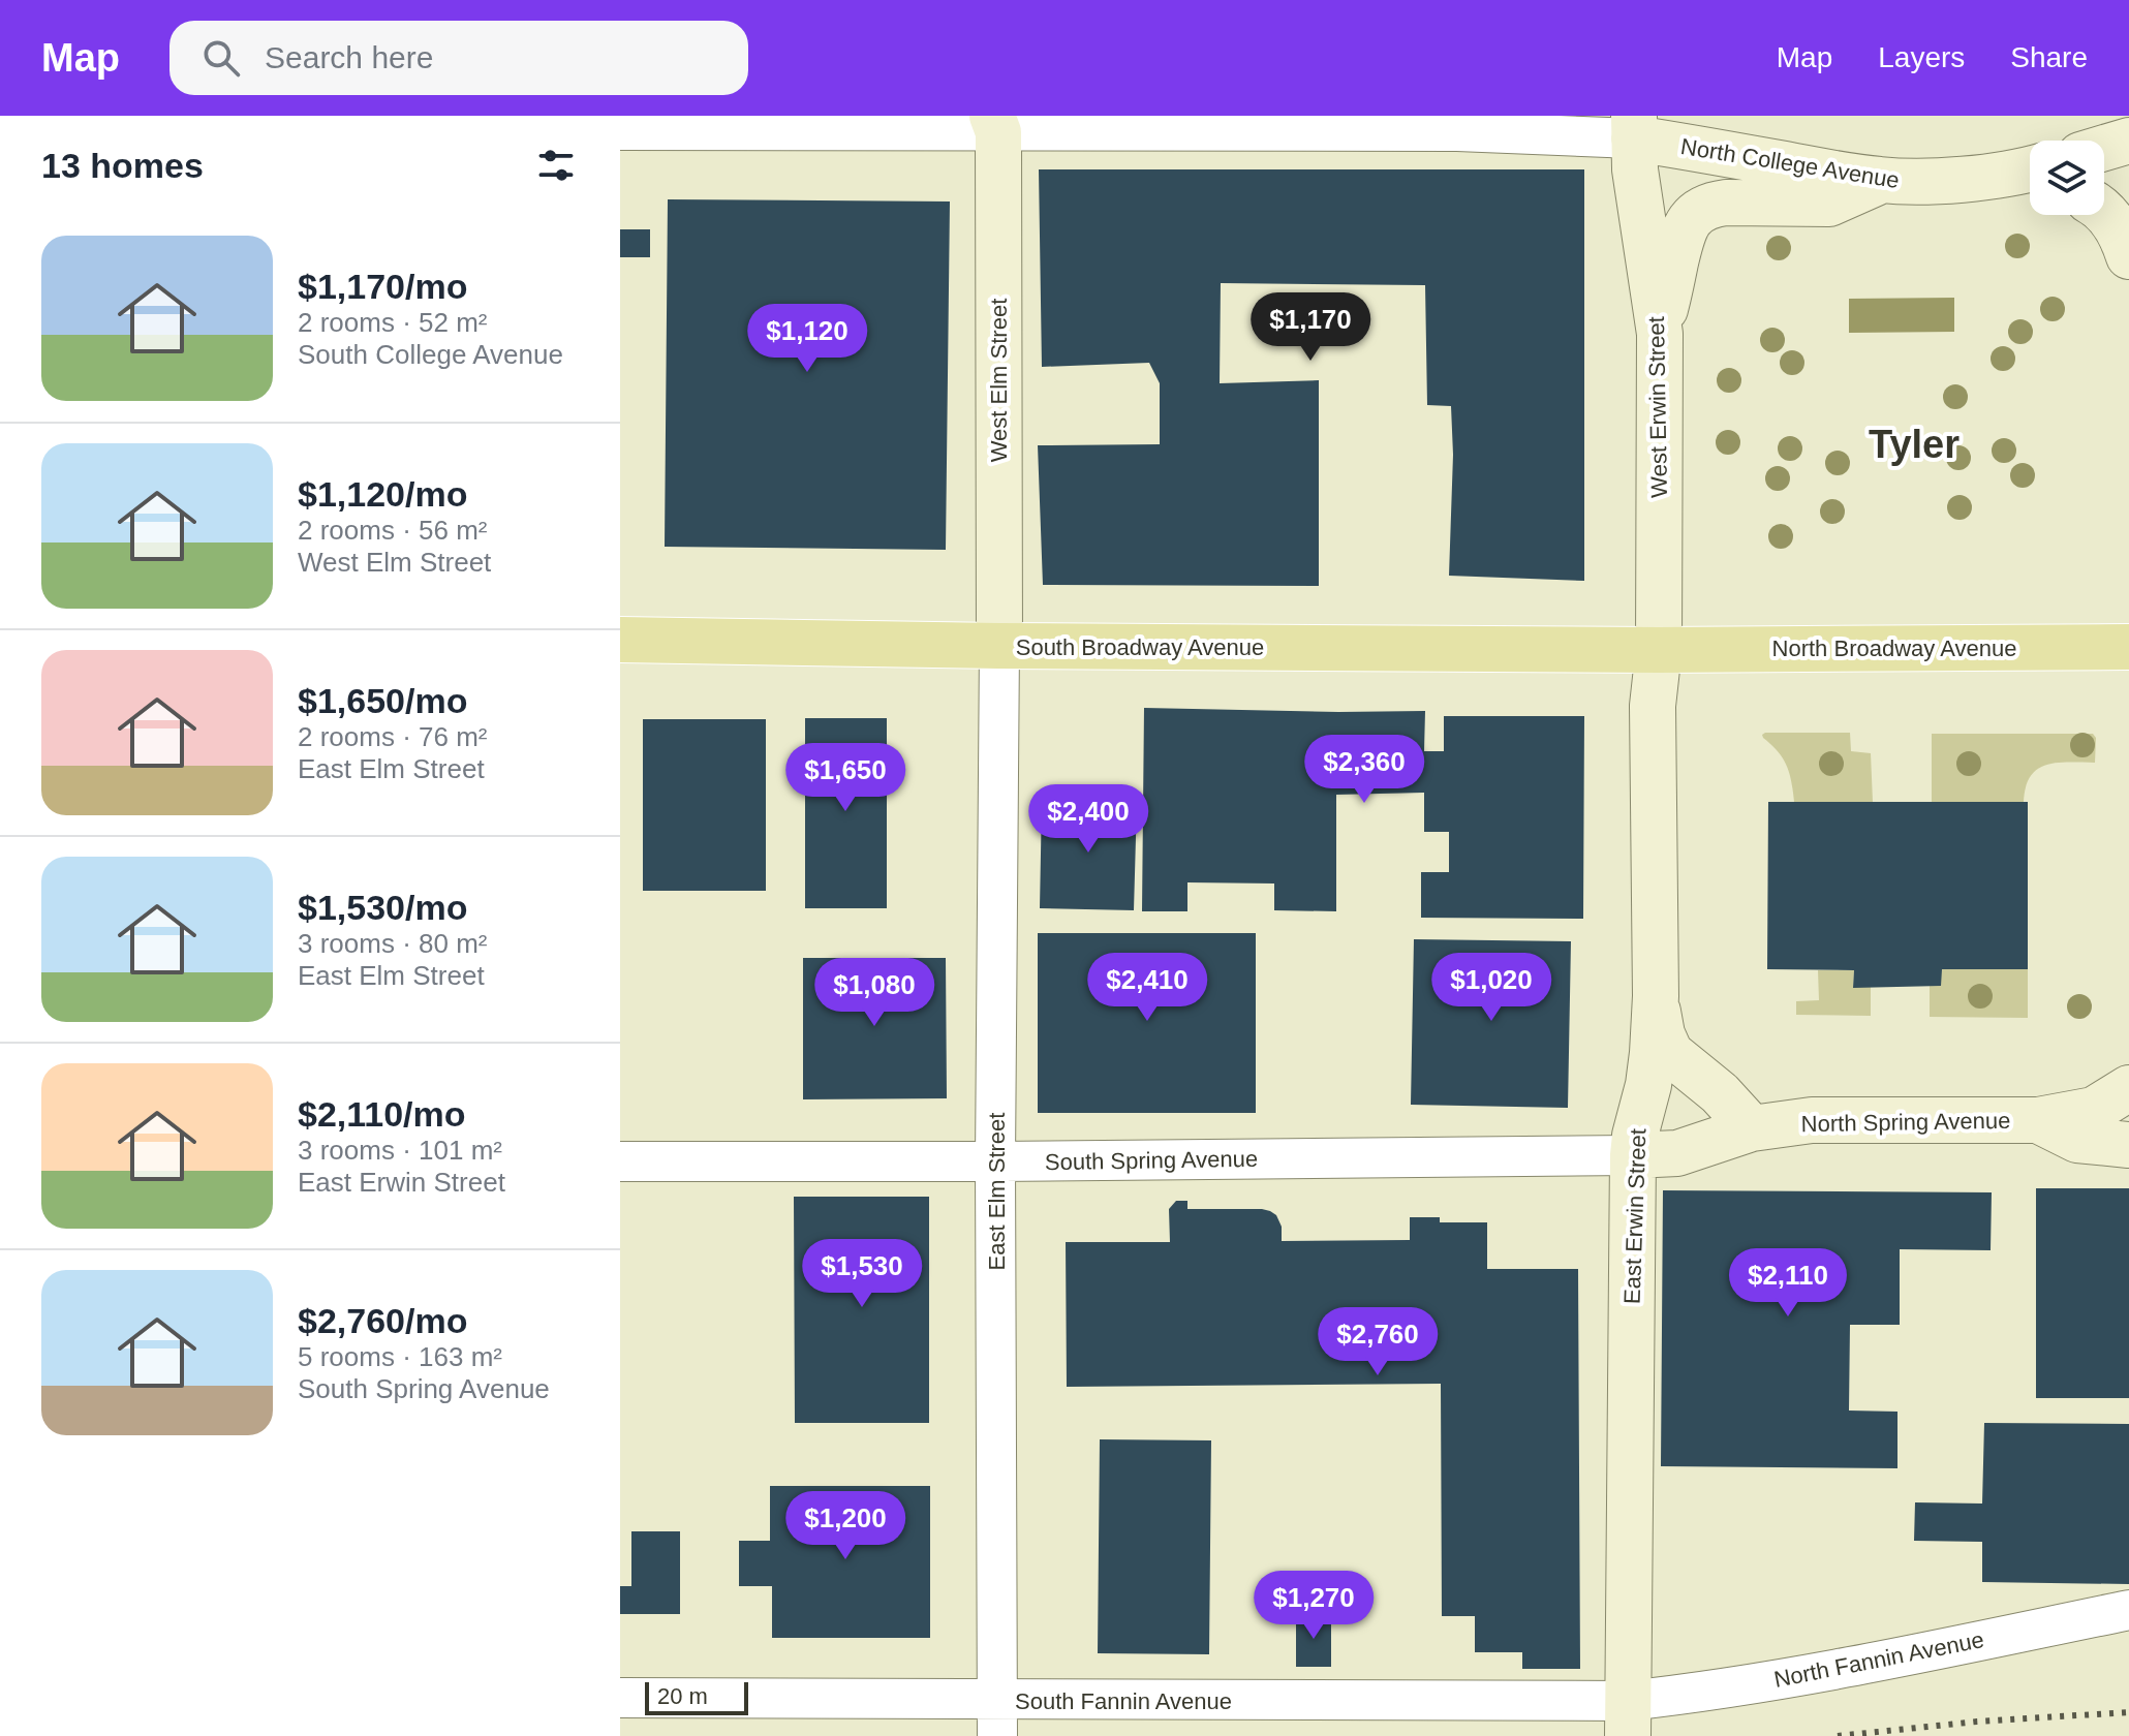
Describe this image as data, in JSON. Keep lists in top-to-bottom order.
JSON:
{
  "streets": {
    "main road": [
      "North College Avenue",
      "West Elm Street",
      "West Erwin Street",
      "South Broadway Avenue",
      "North Broadway Avenue",
      "North Spring Avenue",
      "East Erwin Street"
    ],
    "street": [
      "South Spring Avenue",
      "East Elm Street",
      "North Fannin Avenue",
      "South Fannin Avenue"
    ]
  },
  "crossings": [
    ["North College Avenue", "West Erwin Street"],
    ["West Elm Street", "South Broadway Avenue"],
    ["West Elm Street", "East Elm Street"],
    ["West Erwin Street", "South Broadway Avenue"],
    ["West Erwin Street", "North Broadway Avenue"],
    ["West Erwin Street", "East Erwin Street"],
    ["South Broadway Avenue", "North Broadway Avenue"],
    ["South Broadway Avenue", "East Elm Street"],
    ["South Broadway Avenue", "East Erwin Street"],
    ["North Broadway Avenue", "East Erwin Street"],
    ["North Spring Avenue", "South Spring Avenue"],
    ["North Spring Avenue", "East Erwin Street"],
    ["South Spring Avenue", "East Elm Street"],
    ["South Spring Avenue", "East Erwin Street"],
    ["East Elm Street", "South Fannin Avenue"],
    ["East Erwin Street", "North Fannin Avenue"],
    ["East Erwin Street", "South Fannin Avenue"],
    ["North Fannin Avenue", "South Fannin Avenue"]
  ],
  "districts": ["Tyler"],
  "scale_bar": "20 m",
  "page": {
    "header": "Map",
    "search": "Search here",
    "nav": ["Map", "Layers", "Share"],
    "heading": "13 homes",
    "list": [
      {
        "name": "$1,170/mo",
        "note": "2 rooms · 52 m² · South College Avenue"
      },
      {
        "name": "$1,120/mo",
        "note": "2 rooms · 56 m² · West Elm Street"
      },
      {
        "name": "$1,650/mo",
        "note": "2 rooms · 76 m² · East Elm Street"
      },
      {
        "name": "$1,530/mo",
        "note": "3 rooms · 80 m² · East Elm Street"
      },
      {
        "name": "$2,110/mo",
        "note": "3 rooms · 101 m² · East Erwin Street"
      },
      {
        "name": "$2,760/mo",
        "note": "5 rooms · 163 m² · South Spring Avenue"
      }
    ],
    "price": [
      "$1,170",
      "$1,120",
      "$2,360",
      "$1,650",
      "$2,400",
      "$2,410",
      "$1,020",
      "$1,080",
      "$1,530",
      "$2,110",
      "$2,760",
      "$1,200",
      "$1,270"
    ],
    "scale": "20 m"
  }
}
